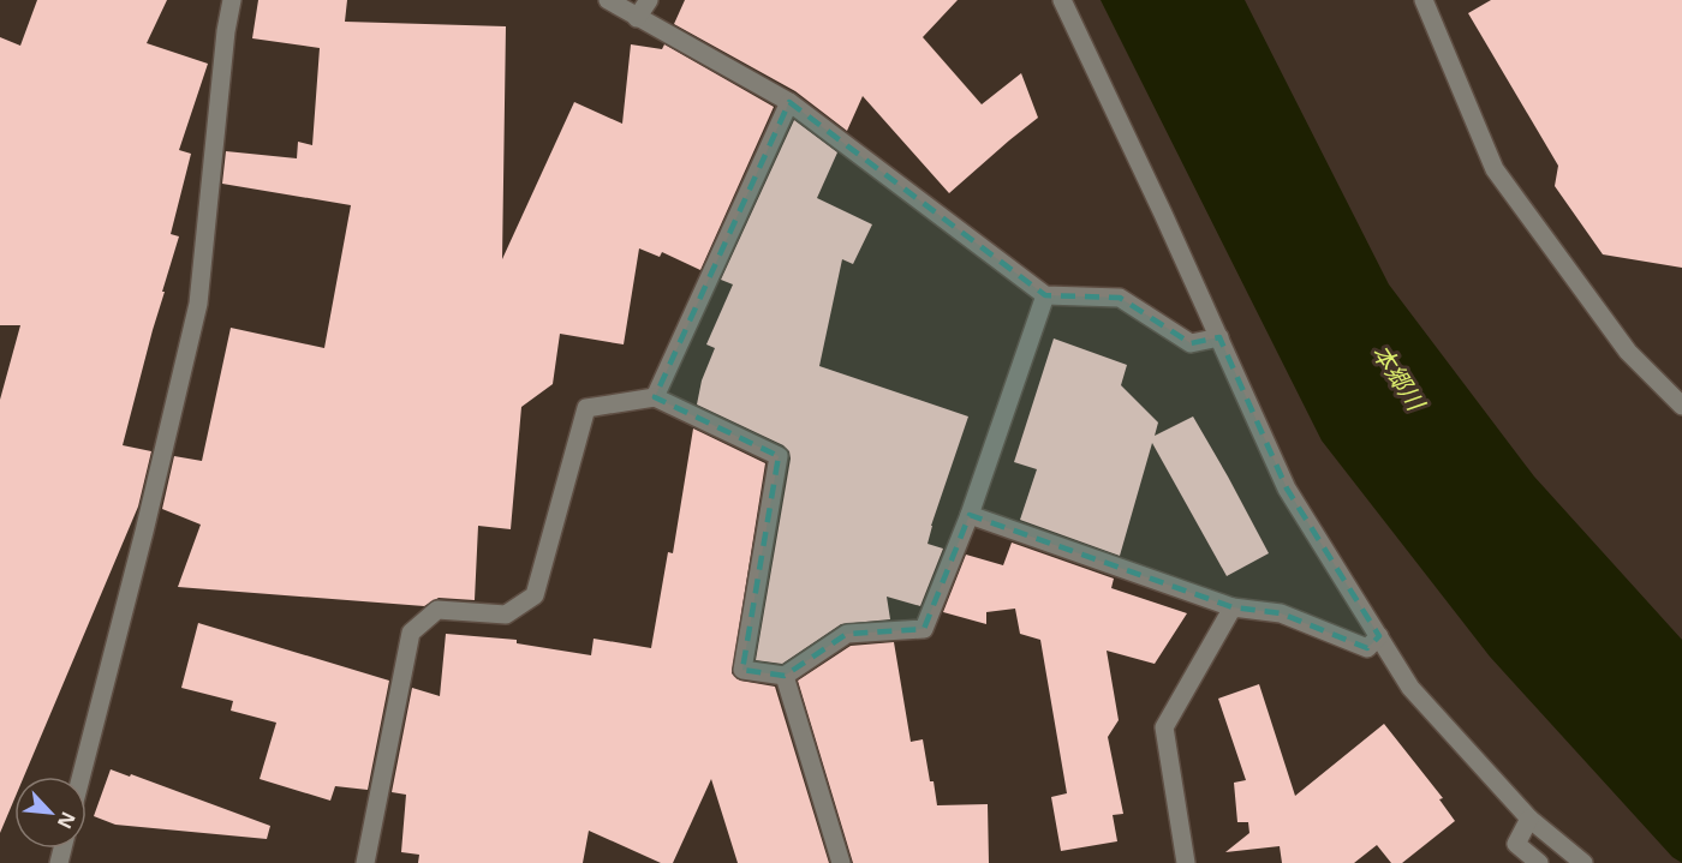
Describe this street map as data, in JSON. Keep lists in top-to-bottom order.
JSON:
{
  "water": ["本郷川"],
  "north": "bottom right"
}
